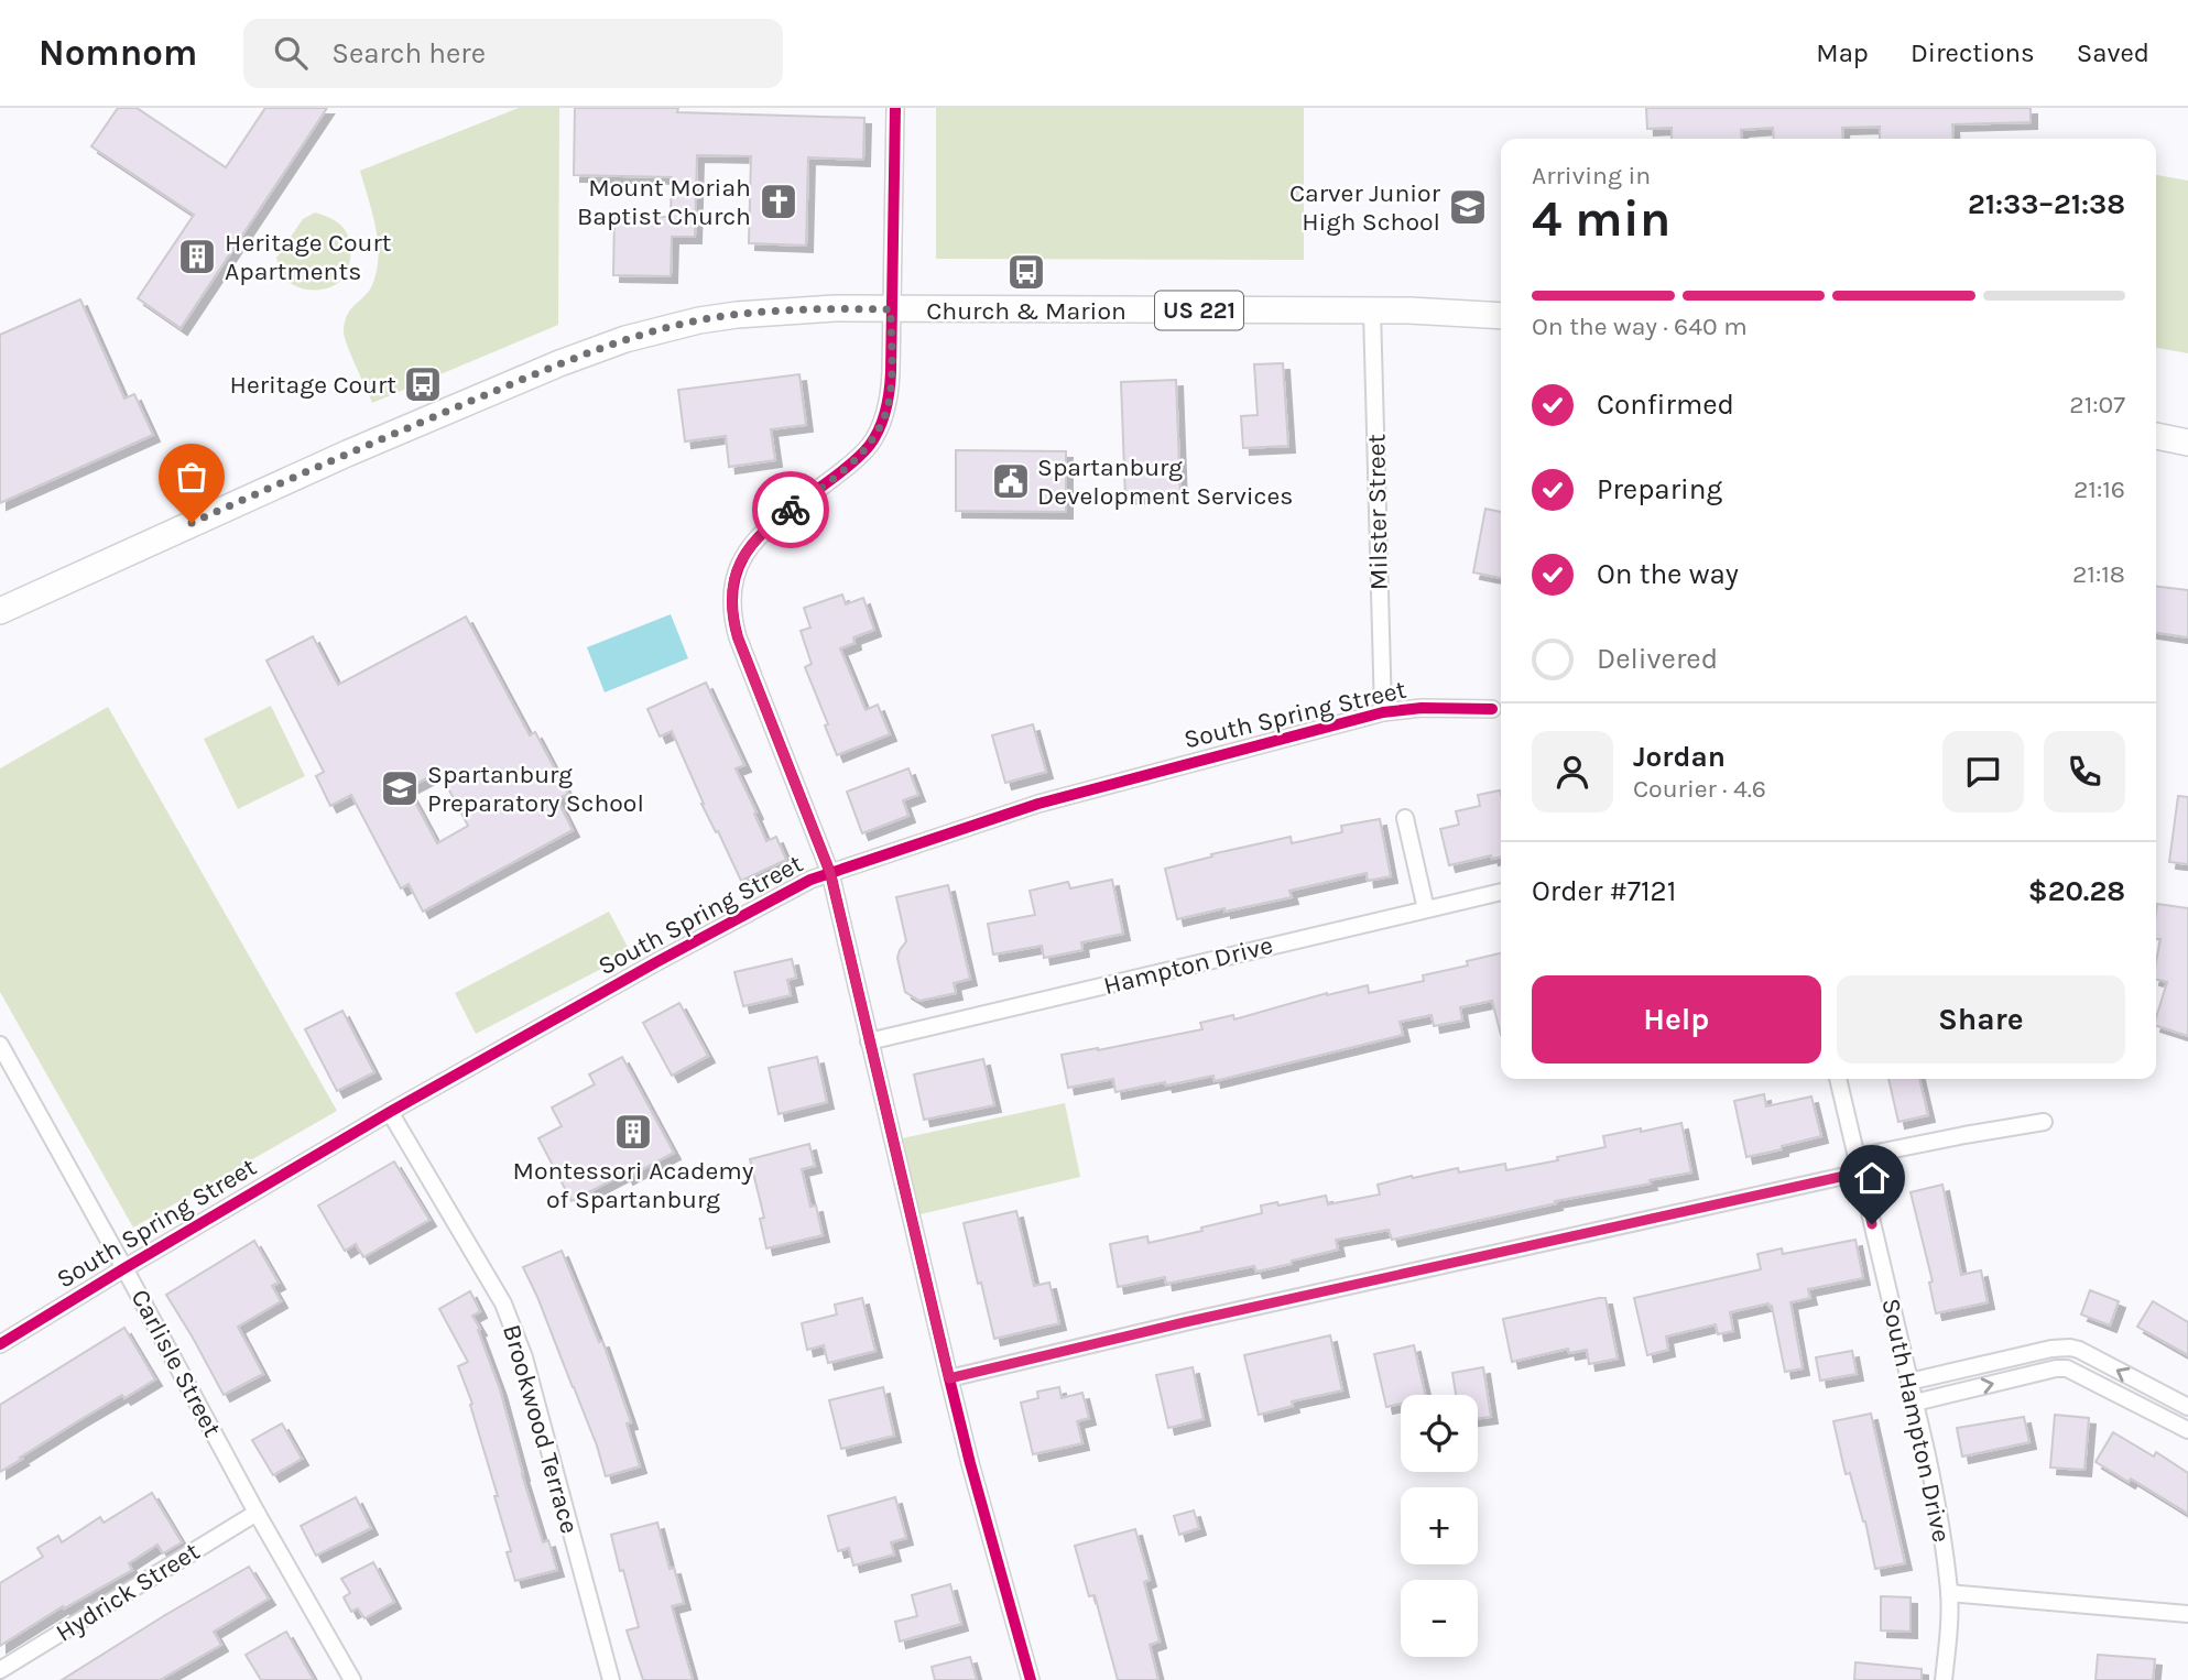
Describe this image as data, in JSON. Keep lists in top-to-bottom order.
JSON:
{
  "streets": {
    "main road": ["US 221"],
    "street": [
      "Milster Street",
      "South Spring Street",
      "Hampton Drive",
      "Carlisle Street",
      "South Hampton Drive",
      "Brookwood Terrace",
      "Hydrick Street"
    ]
  },
  "crossings": [
    ["US 221", "Milster Street"],
    ["Milster Street", "South Spring Street"],
    ["South Spring Street", "Carlisle Street"],
    ["South Spring Street", "Brookwood Terrace"],
    ["Carlisle Street", "Hydrick Street"]
  ],
  "places": {
    "church": ["Mount Moriah Baptist Church"],
    "school or university": ["Carver Junior High School", "Spartanburg Preparatory School"],
    "building": ["Heritage Court Apartments", "Montessori Academy of Spartanburg"],
    "bus stop": ["Church & Marion", "Heritage Court"],
    "public building": ["Spartanburg Development Services"]
  },
  "page": {
    "header": "Nomnom",
    "search": "Search here",
    "nav": ["Map", "Directions", "Saved"],
    "heading": ["4 min", "Arriving in", "21:33–21:38"],
    "panel": [
      "Jordan",
      "Courier · 4.6",
      "Order #7121",
      "$20.28"
    ],
    "bar": "On the way · 640 m",
    "list": [
      ["Confirmed", "21:07"],
      ["Preparing", "21:16"],
      ["On the way", "21:18"],
      "Delivered"
    ],
    "buttons": ["Help", "Share"],
    "map_buttons": ["+", "−"]
  }
}
